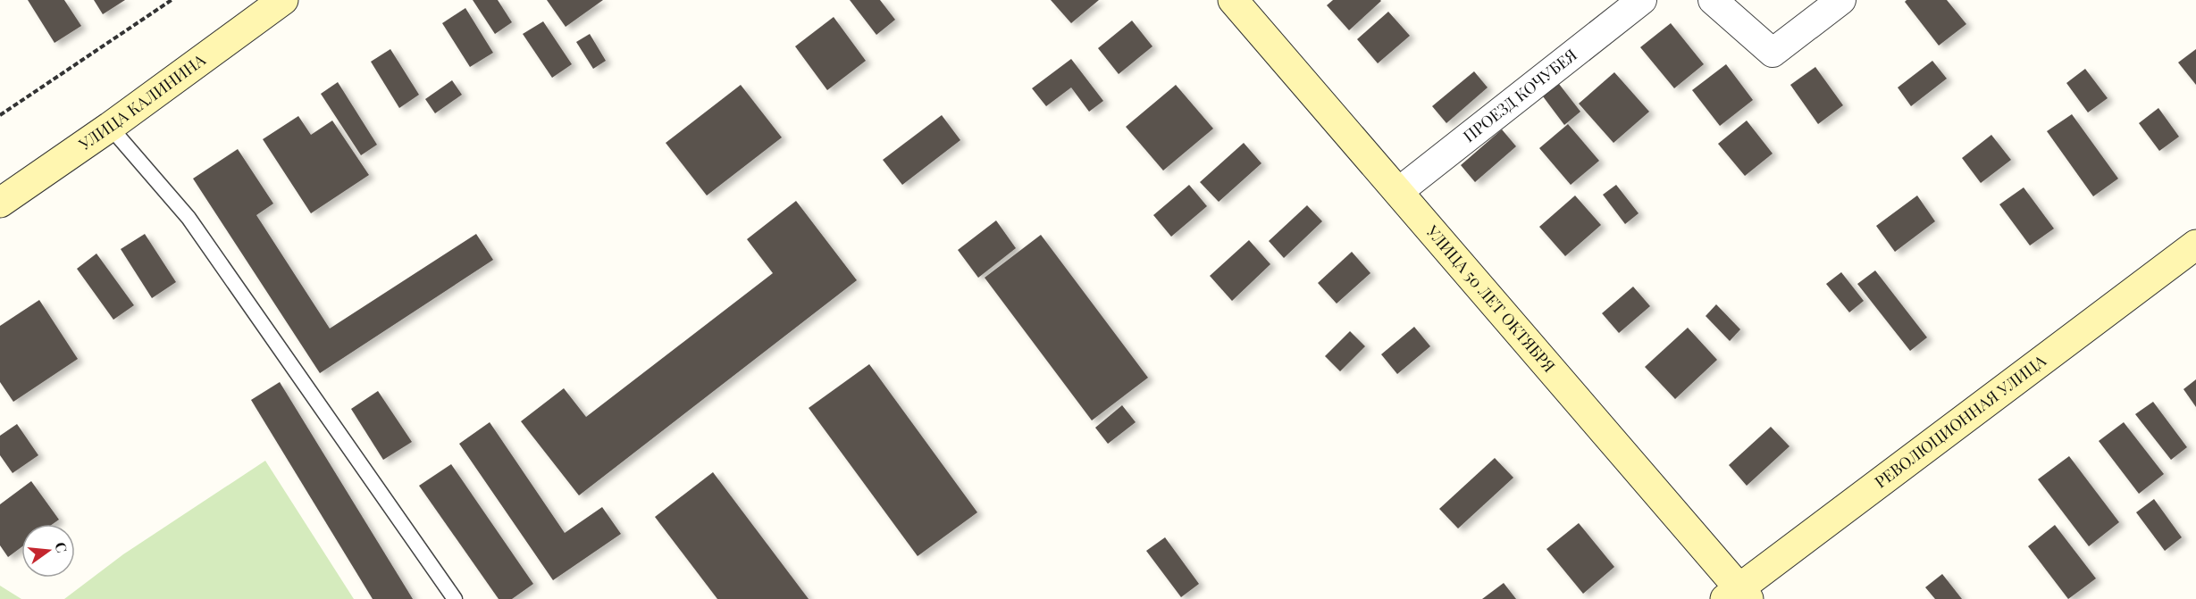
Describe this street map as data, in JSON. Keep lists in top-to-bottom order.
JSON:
{
  "streets": {
    "street": [
      "ПРОЕЗД КОЧУБЕЯ",
      "УЛИЦА КАЛИНИНА",
      "УЛИЦА 50 ЛЕТ ОКТЯБРЯ",
      "РЕВОЛЮЦИОННАЯ УЛИЦА"
    ]
  },
  "crossings": [
    ["ПРОЕЗД КОЧУБЕЯ", "УЛИЦА 50 ЛЕТ ОКТЯБРЯ"],
    ["УЛИЦА 50 ЛЕТ ОКТЯБРЯ", "РЕВОЛЮЦИОННАЯ УЛИЦА"]
  ],
  "north": "right"
}
